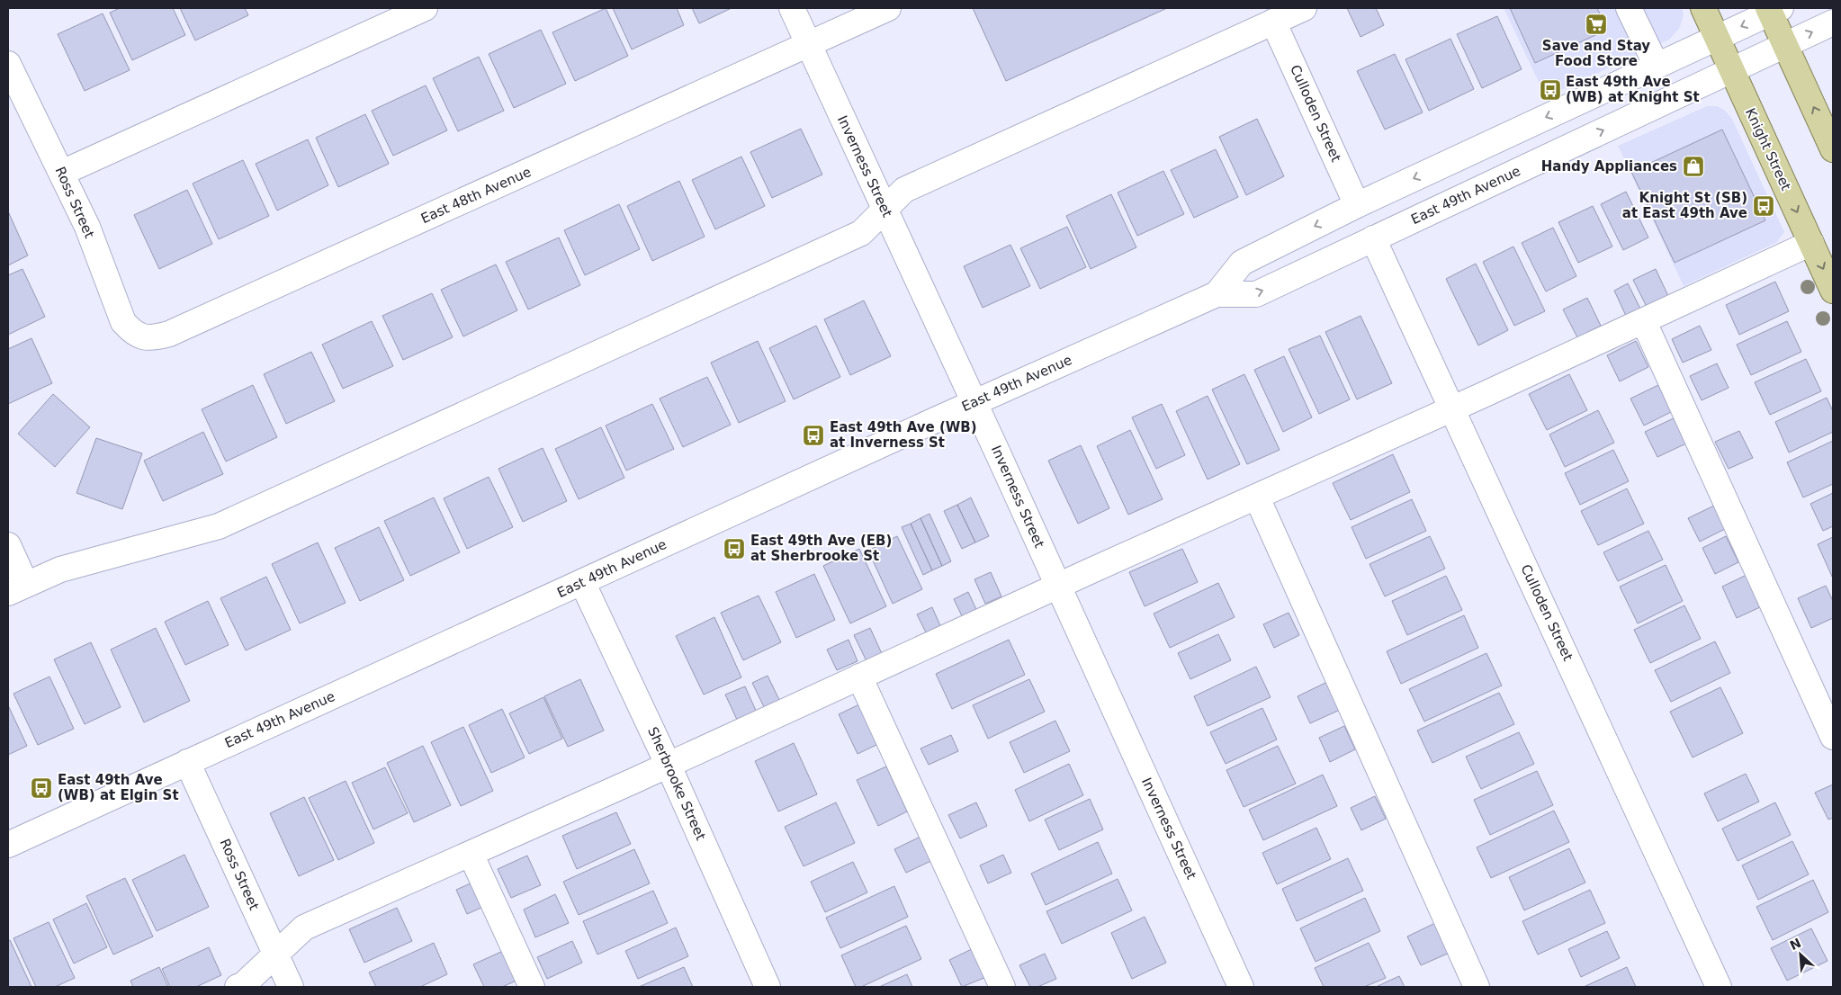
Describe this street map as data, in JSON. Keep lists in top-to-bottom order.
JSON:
{
  "streets": {
    "main road": ["Knight Street"],
    "street": [
      "Culloden Street",
      "Inverness Street",
      "East 48th Avenue",
      "East 49th Avenue",
      "Ross Street",
      "Sherbrooke Street"
    ]
  },
  "crossings": [
    ["Culloden Street", "East 49th Avenue"],
    ["Knight Street", "East 49th Avenue"],
    ["Inverness Street", "East 48th Avenue"],
    ["Inverness Street", "East 49th Avenue"],
    ["East 48th Avenue", "Ross Street"],
    ["East 49th Avenue", "Ross Street"],
    ["East 49th Avenue", "Sherbrooke Street"]
  ],
  "places": {
    "supermarket": ["Save and Stay Food Store"],
    "bus stop": [
      "East 49th Ave (WB) at Knight St",
      "Knight St (SB) at East 49th Ave",
      "East 49th Ave (WB) at Inverness St",
      "East 49th Ave (EB) at Sherbrooke St",
      "East 49th Ave (WB) at Elgin St"
    ],
    "shop": ["Handy Appliances"]
  },
  "north": "top left"
}
